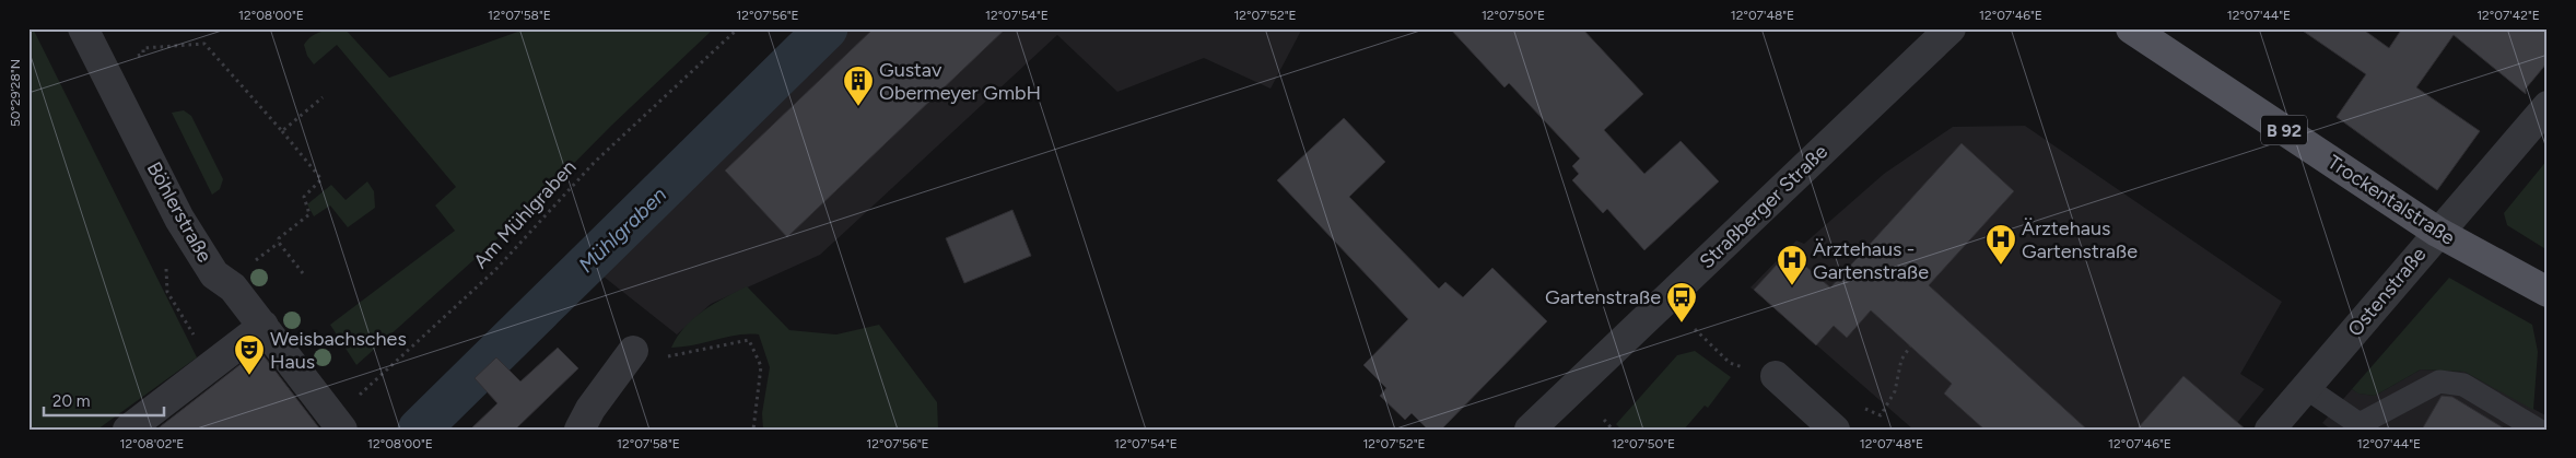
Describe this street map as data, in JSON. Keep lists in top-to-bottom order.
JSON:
{
  "streets": {
    "main road": ["B 92", "Trockentalstraße"],
    "street": ["Straßberger Straße", "Böhlerstraße", "Ostenstraße"],
    "path": ["Am Mühlgraben"]
  },
  "crossings": [
    ["Trockentalstraße", "Ostenstraße"],
    ["Böhlerstraße", "Am Mühlgraben"]
  ],
  "water": ["Mühlgraben"],
  "places": {
    "building": ["Gustav Obermeyer GmbH"],
    "hospital": ["Ärztehaus Gartenstraße", "Ärztehaus - Gartenstraße"],
    "bus stop": ["Gartenstraße"],
    "theatre": ["Weisbachsches Haus"]
  },
  "scale_bar": "20 m",
  "coordinates": [
    "12°08'00\"E",
    "12°07'58\"E",
    "12°07'56\"E",
    "12°07'54\"E",
    "12°07'52\"E",
    "12°07'50\"E",
    "12°07'48\"E",
    "12°07'46\"E",
    "12°07'44\"E",
    "12°07'42\"E",
    "50°29'28\"N",
    "12°08'02\"E"
  ]
}
